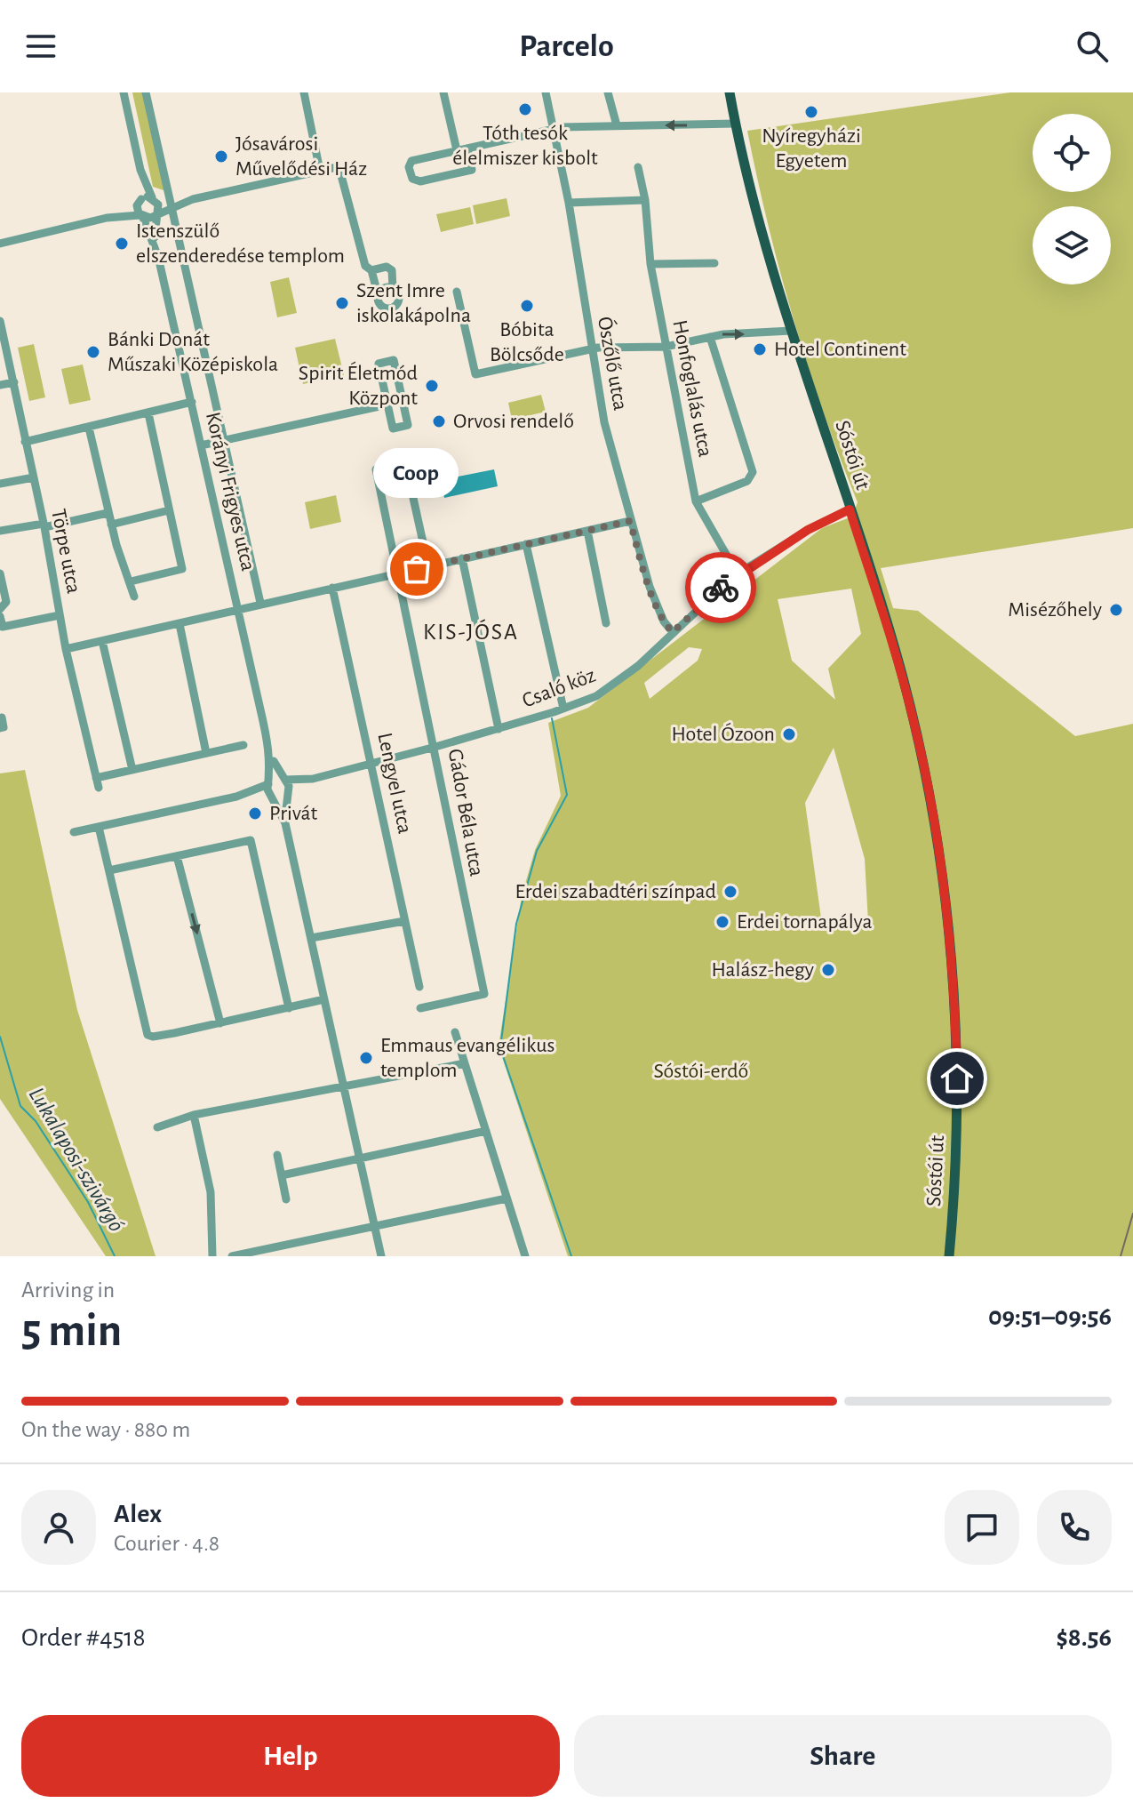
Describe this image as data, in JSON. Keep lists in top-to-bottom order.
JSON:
{
  "streets": {
    "main road": ["Sóstói út"],
    "street": [
      "Ószőlő utca",
      "Honfoglalás utca",
      "Korányi Frigyes utca",
      "Törpe utca",
      "Csaló köz",
      "Lengyel utca",
      "Gádor Béla utca"
    ]
  },
  "crossings": [
    ["Ószőlő utca", "Csaló köz"],
    ["Honfoglalás utca", "Csaló köz"],
    ["Sóstói út", "Csaló köz"],
    ["Korányi Frigyes utca", "Csaló köz"],
    ["Csaló köz", "Lengyel utca"],
    ["Csaló köz", "Gádor Béla utca"]
  ],
  "districts": ["KIS-JÓSA"],
  "water": ["Lukalaposi-szivárgó"],
  "parks": ["Sóstói-erdő"],
  "places": [
    "Tóth tesók élelmiszer kisbolt",
    "Nyíregyházi Egyetem",
    "Jósavárosi Művelődési Ház",
    "Istenszülő elszenderedése templom",
    "Szent Imre iskolakápolna",
    "Bóbita Bölcsőde",
    "Hotel Continent",
    "Bánki Donát Műszaki Középiskola",
    "Spirit Életmód Központ",
    "Orvosi rendelő",
    "Coop",
    "Misézőhely",
    "Hotel Ózoon",
    "Privát",
    "Erdei szabadtéri színpad",
    "Erdei tornapálya",
    "Halász-hegy",
    "Emmaus evangélikus templom"
  ],
  "page": {
    "header": "Parcelo",
    "bubble": "Coop",
    "heading": ["5 min", "Arriving in", "09:51–09:56"],
    "panel": [
      "Alex",
      "Courier · 4.8",
      "Order #4518",
      "$8.56"
    ],
    "bar": "On the way · 880 m",
    "buttons": ["Help", "Share"]
  }
}
